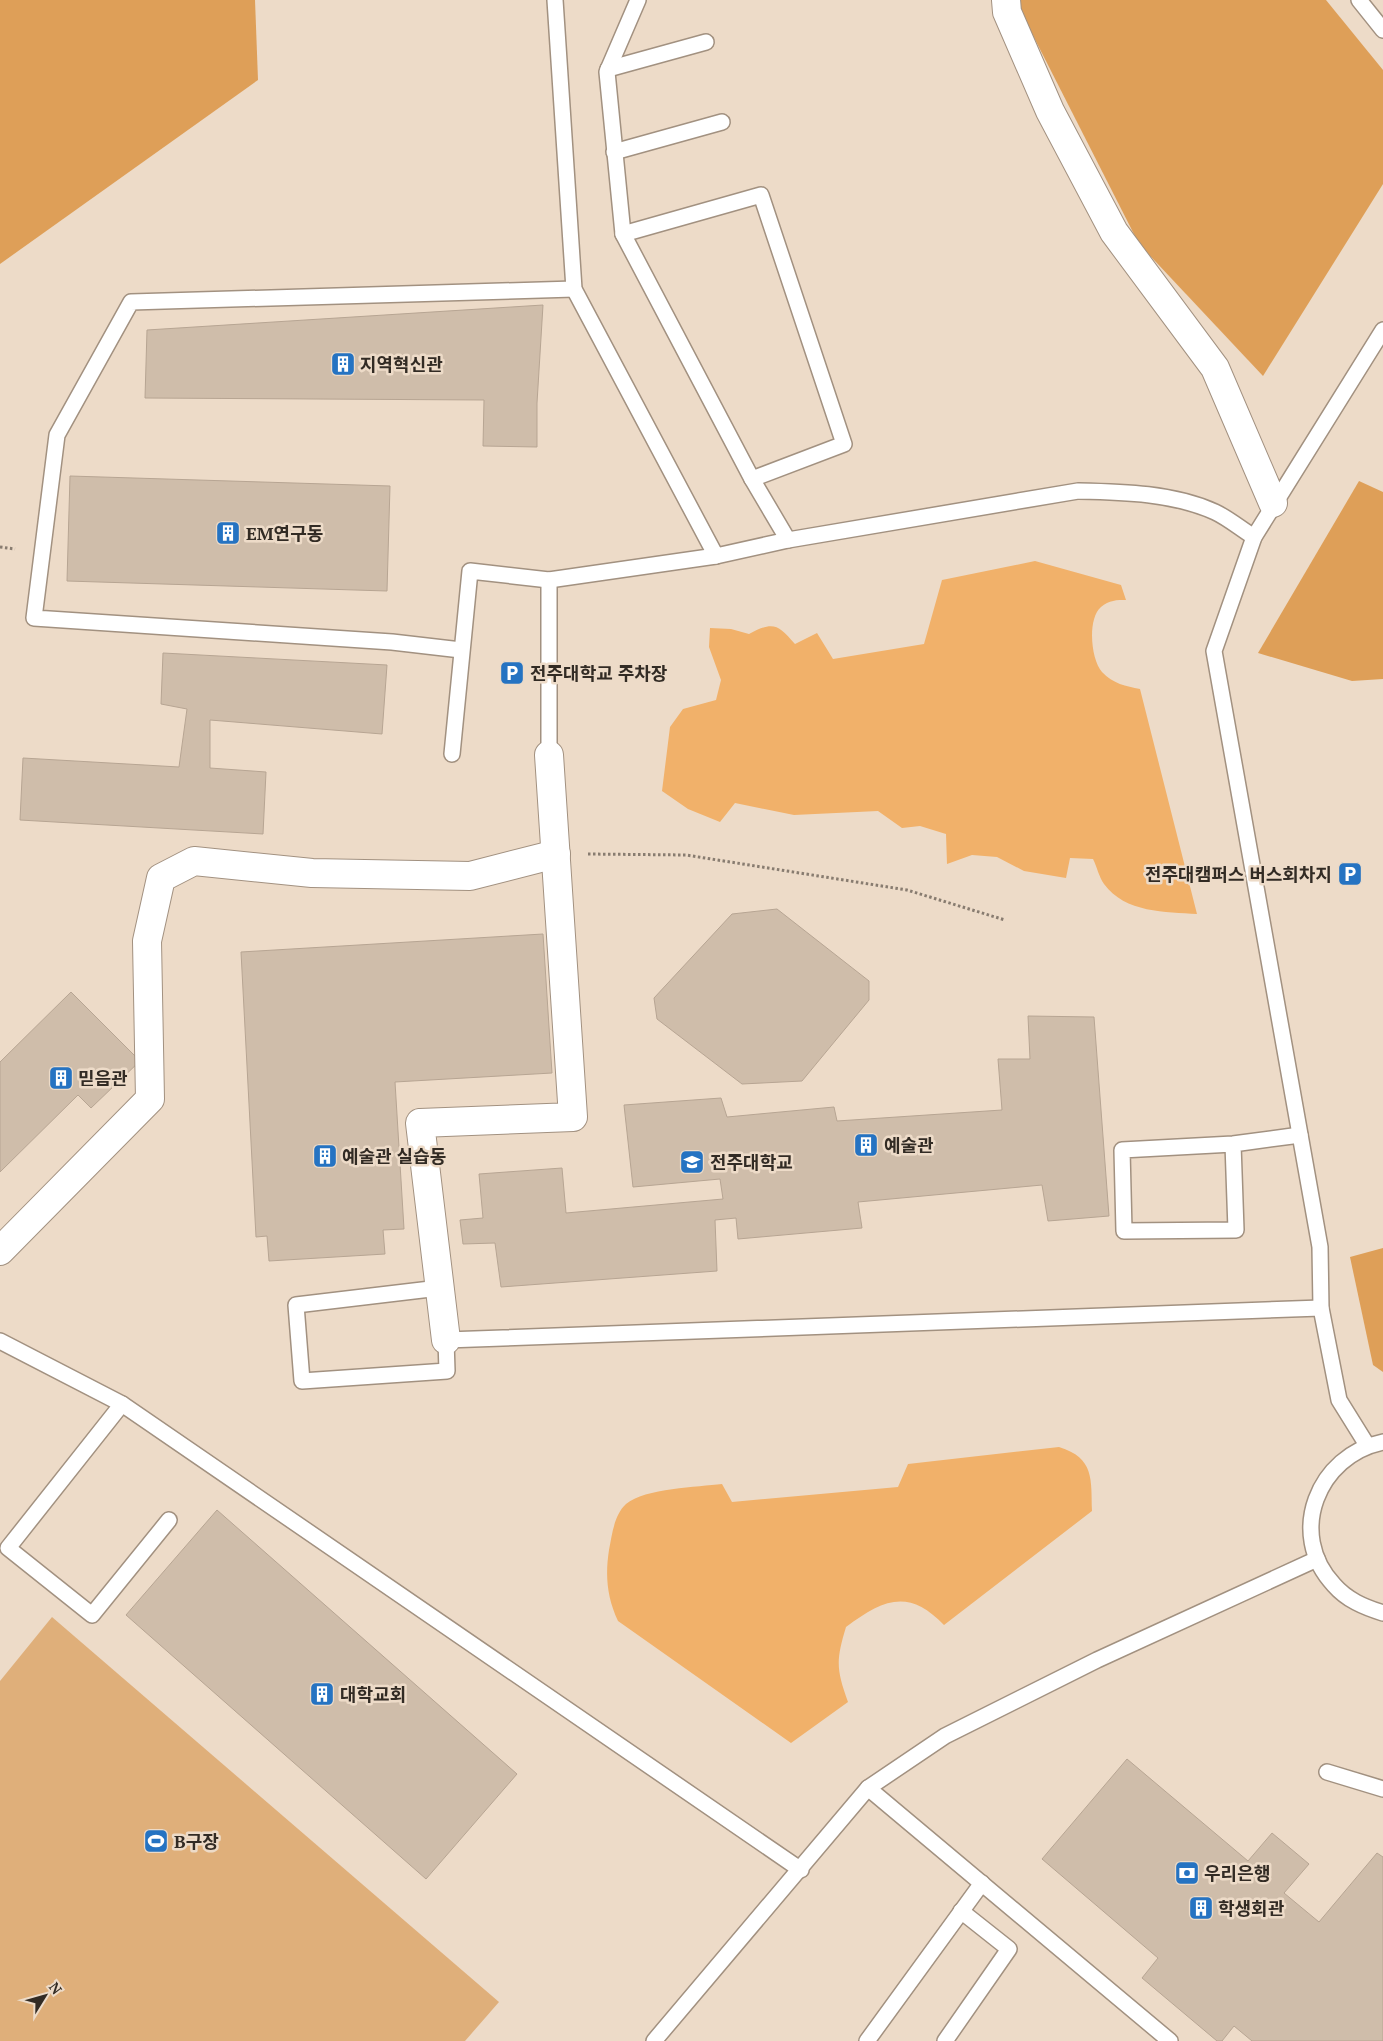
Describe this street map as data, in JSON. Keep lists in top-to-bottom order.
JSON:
{
  "places": {
    "building": [
      "지역혁신관",
      "EM연구동",
      "믿음관",
      "예술관",
      "예술관 실습동",
      "대학교회",
      "학생회관"
    ],
    "parking": ["전주대학교 주차장", "전주대캠퍼스 버스회차지"],
    "school or university": ["전주대학교"],
    "sports": ["B구장"],
    "bank": ["우리은행"]
  },
  "north": "top right"
}
